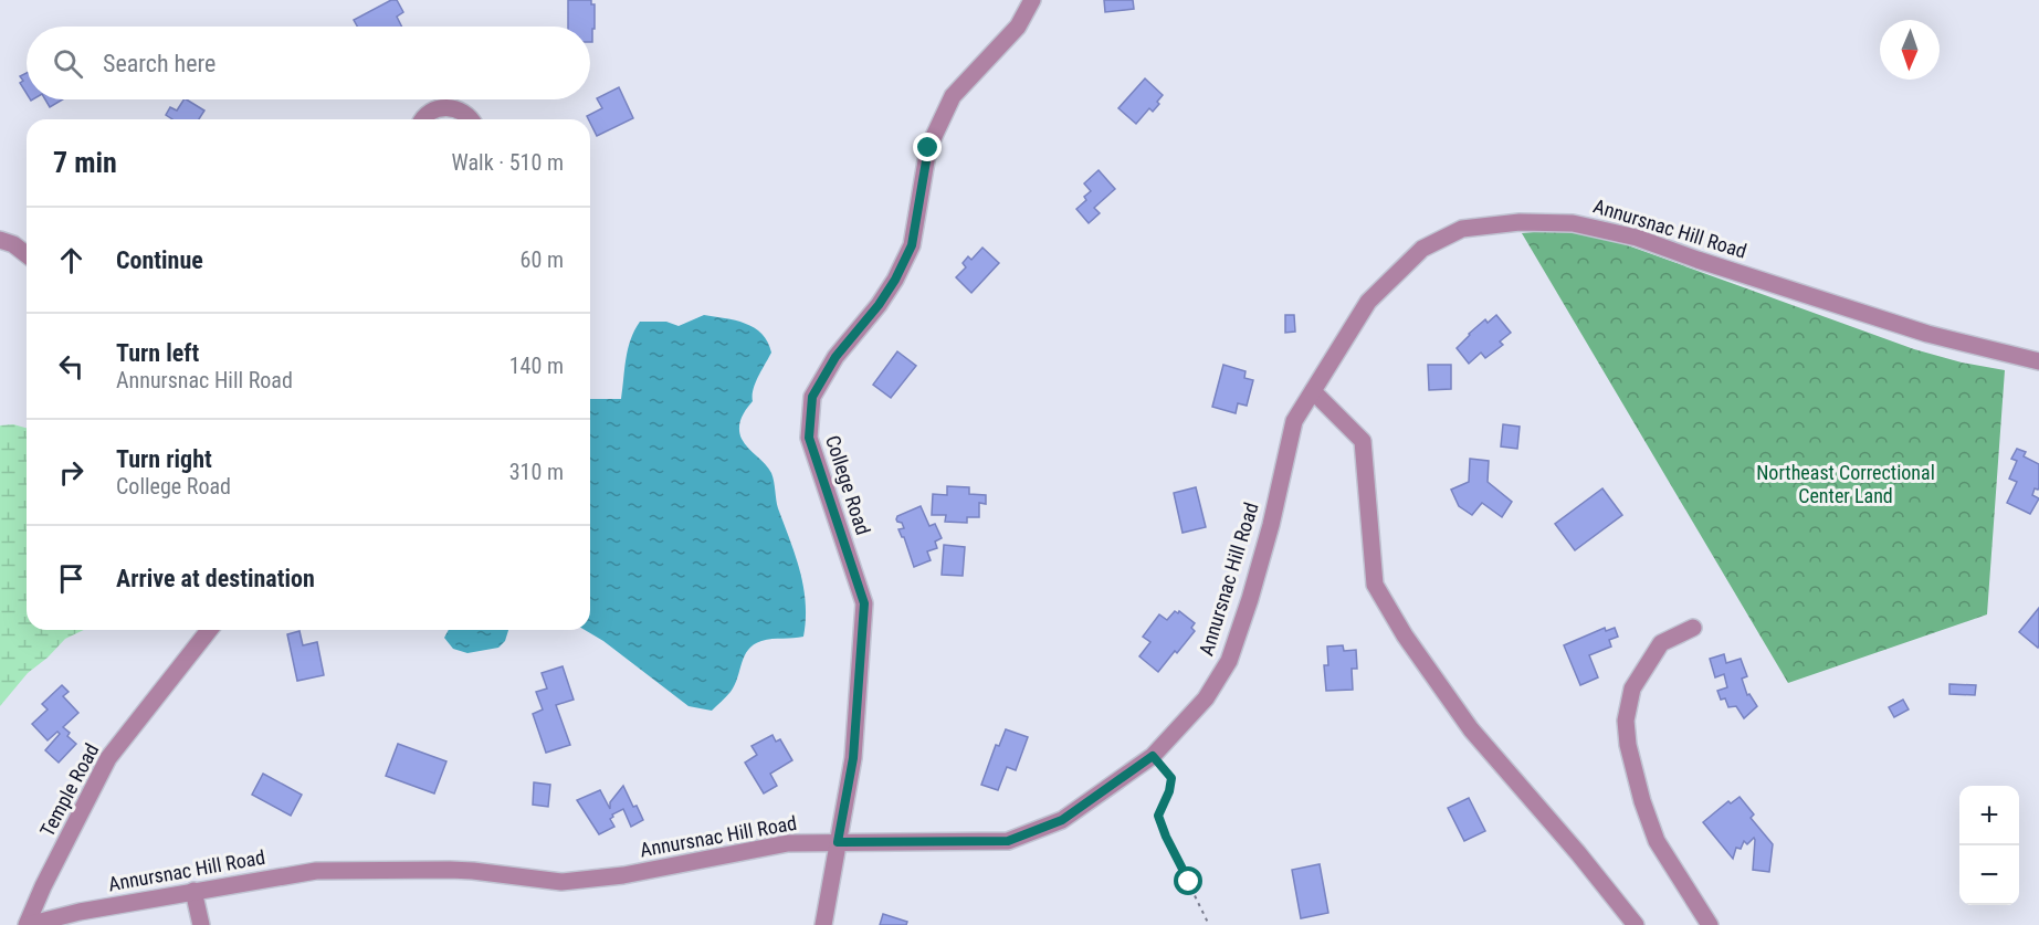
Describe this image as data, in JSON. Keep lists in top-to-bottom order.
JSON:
{
  "streets": {
    "street": ["Annursnac Hill Road", "College Road", "Temple Road"]
  },
  "crossings": [
    ["Annursnac Hill Road", "College Road"],
    ["Annursnac Hill Road", "Temple Road"]
  ],
  "parks": ["Northeast Correctional Center Land"],
  "north": "bottom",
  "page": {
    "search": "Search here",
    "heading": ["7 min", "Walk · 510 m"],
    "list": [
      ["Continue", "60 m"],
      ["Turn left", "Annursnac Hill Road", "140 m"],
      ["Turn right", "College Road", "310 m"],
      "Arrive at destination"
    ],
    "map_buttons": ["+", "−"]
  }
}
